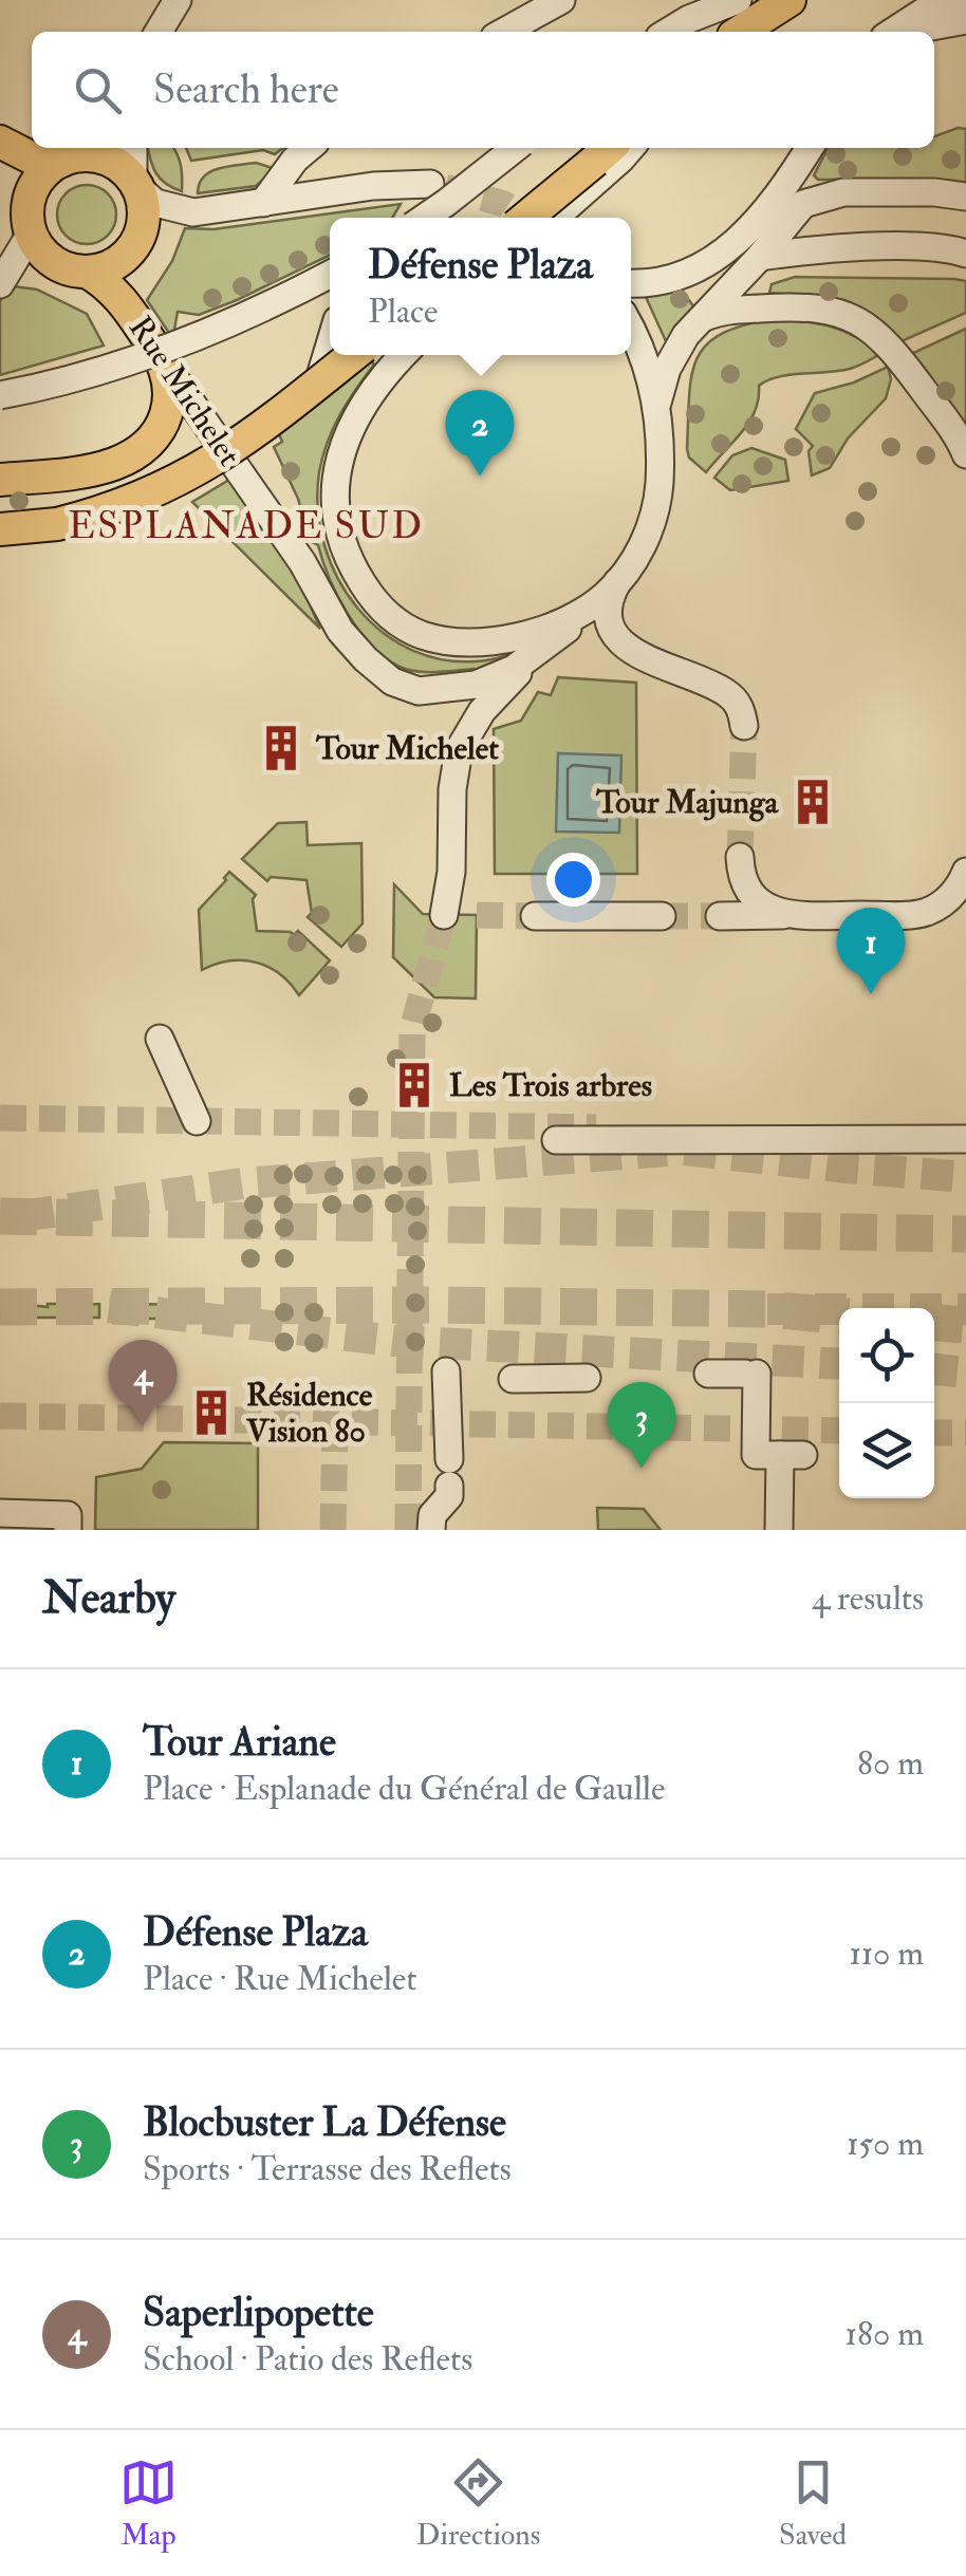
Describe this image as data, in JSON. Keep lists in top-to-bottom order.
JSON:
{
  "streets": {
    "main road": ["Rue Michelet"]
  },
  "districts": ["ESPLANADE SUD"],
  "places": {
    "building": [
      "Tour Michelet",
      "Tour Majunga",
      "Les Trois arbres",
      "Résidence Vision 80"
    ]
  },
  "page": {
    "search": "Search here",
    "popup": ["Défense Plaza", "Place"],
    "pins": [
      "2",
      "1",
      "4",
      "3"
    ],
    "heading": ["Nearby", "4 results"],
    "list": [
      {
        "mark": "1",
        "name": "Tour Ariane",
        "note": "Place · Esplanade du Général de Gaulle",
        "value": "80 m"
      },
      {
        "mark": "2",
        "name": "Défense Plaza",
        "note": "Place · Rue Michelet",
        "value": "110 m"
      },
      {
        "mark": "3",
        "name": "Blocbuster La Défense",
        "note": "Sports · Terrasse des Reflets",
        "value": "150 m"
      },
      {
        "mark": "4",
        "name": "Saperlipopette",
        "note": "School · Patio des Reflets",
        "value": "180 m"
      }
    ],
    "nav": ["Map", "Directions", "Saved"]
  }
}
